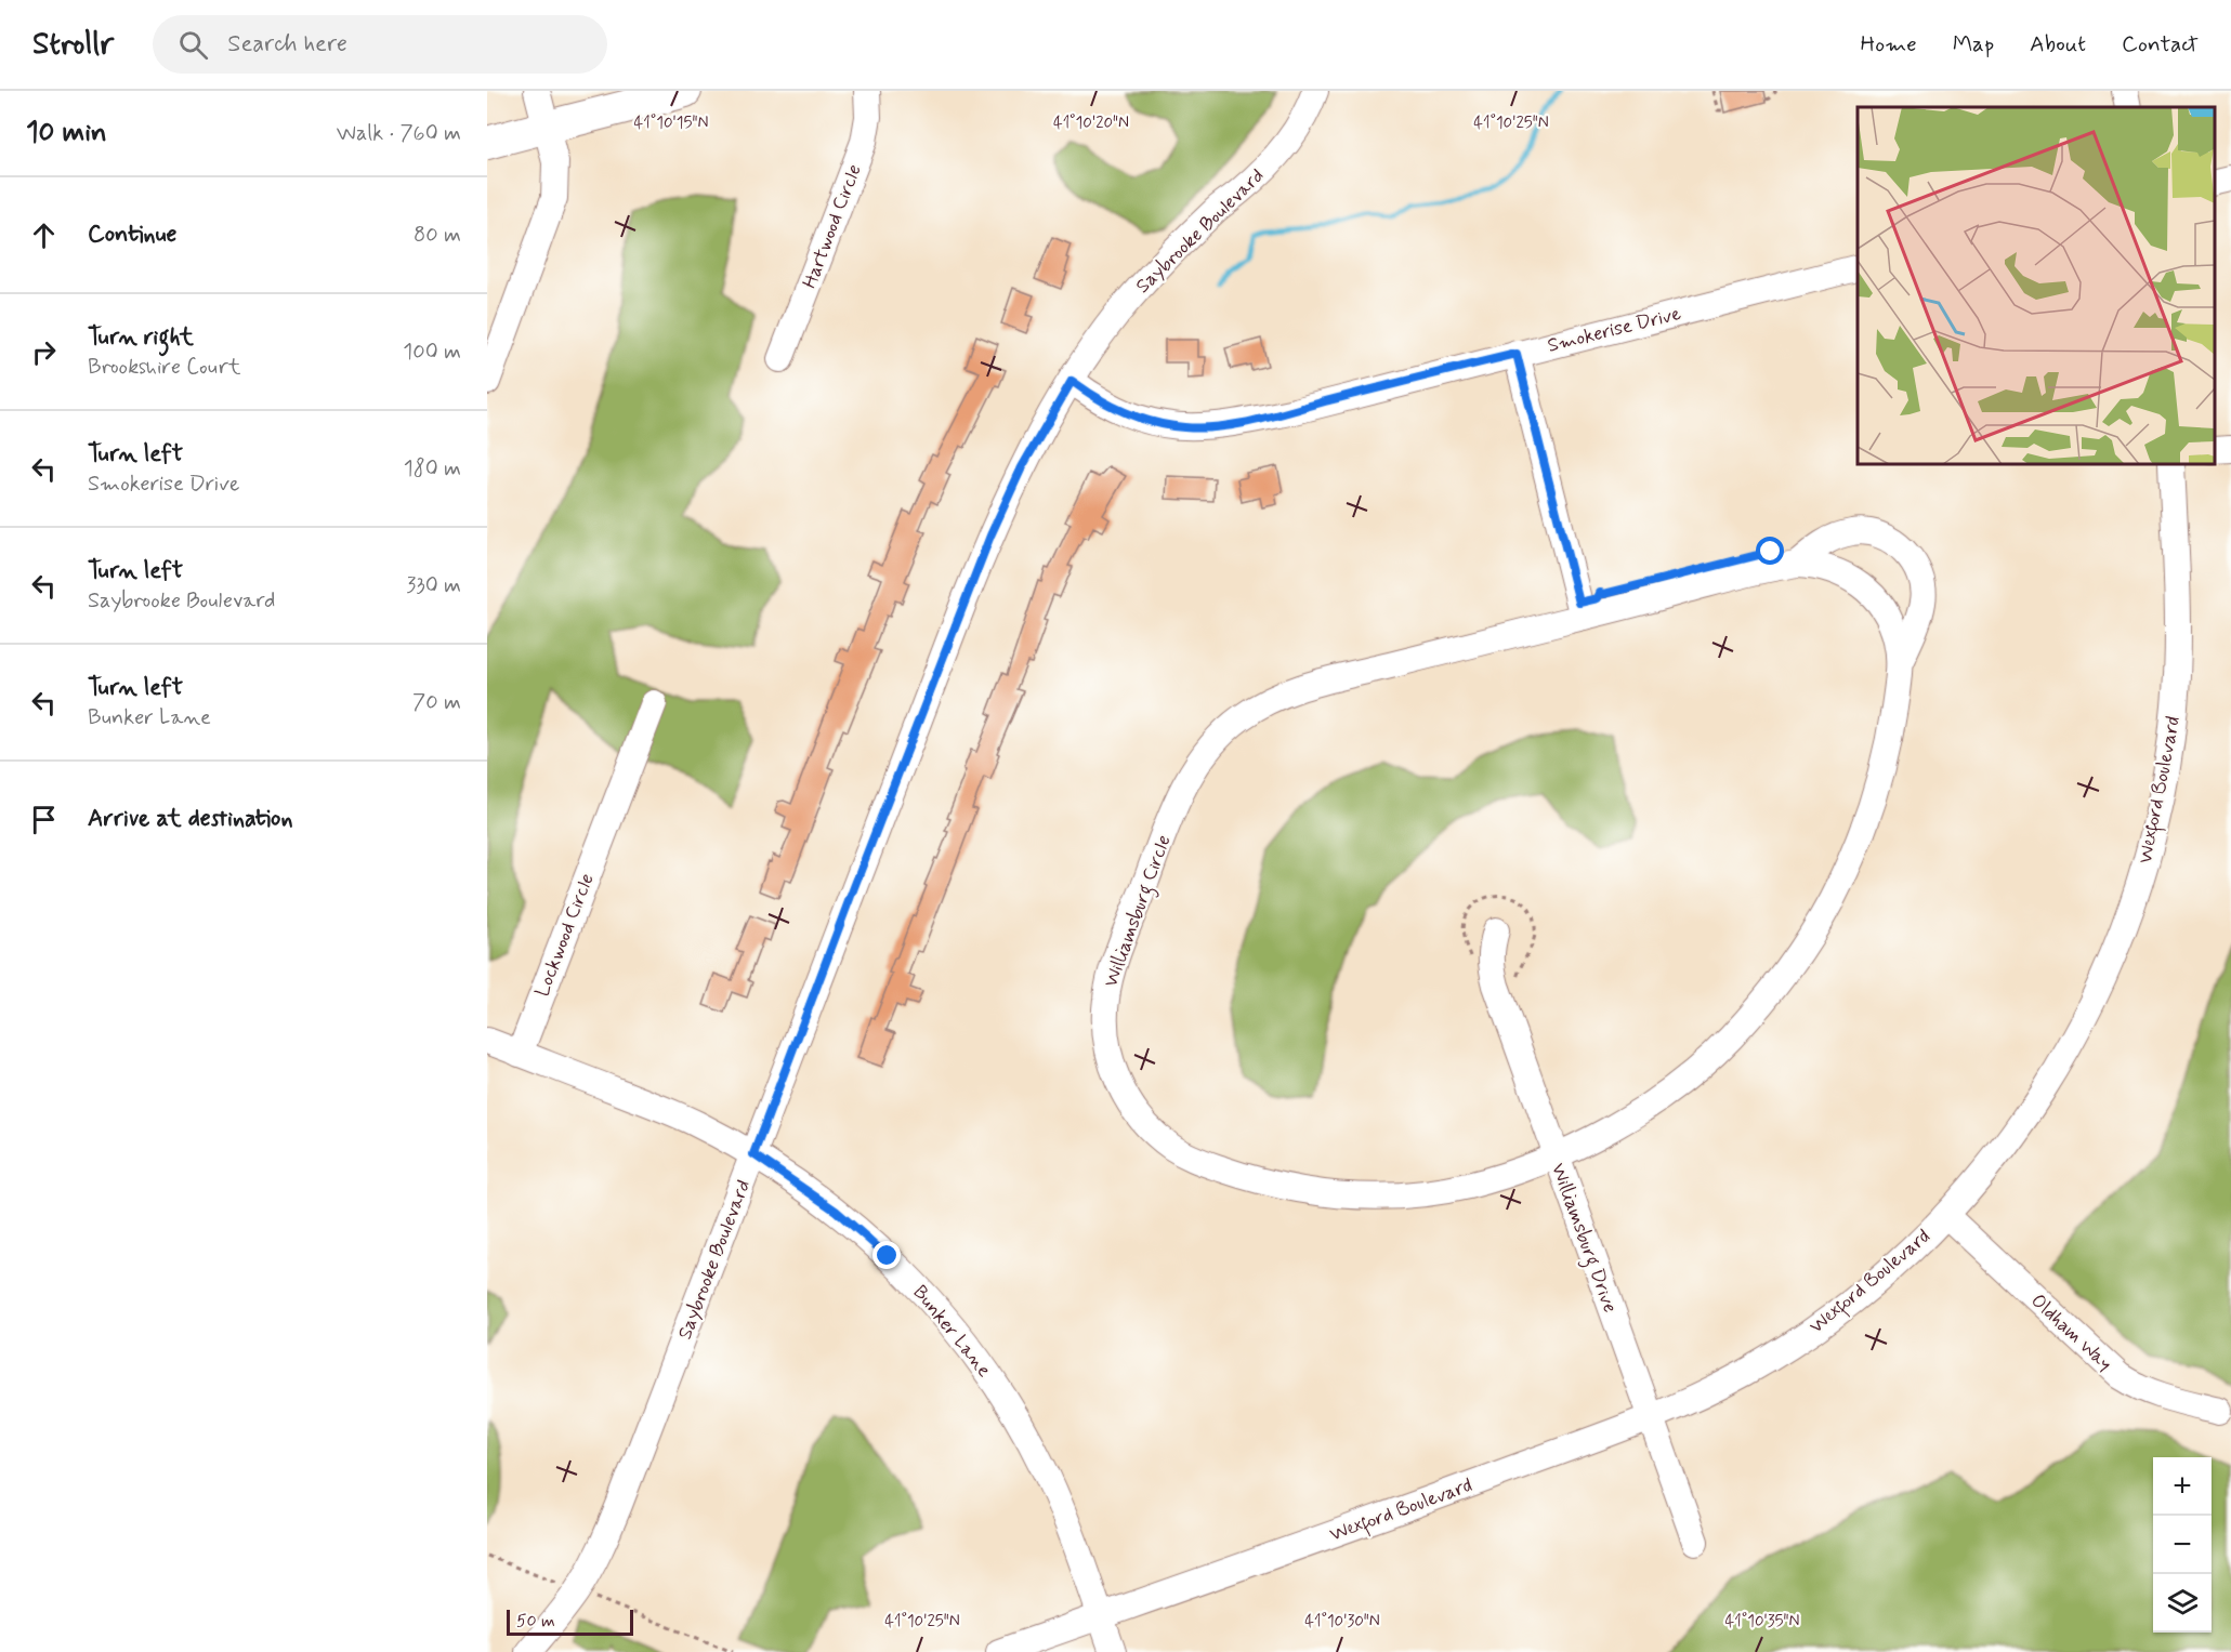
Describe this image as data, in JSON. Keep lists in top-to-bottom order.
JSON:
{
  "streets": {
    "street": [
      "Hartwood Circle",
      "Saybrooke Boulevard",
      "Smokerise Drive",
      "Wexford Boulevard",
      "Williamsburg Circle",
      "Lockwood Circle",
      "Williamsburg Drive",
      "Bunker Lane",
      "Oldham Way"
    ]
  },
  "crossings": [
    ["Saybrooke Boulevard", "Smokerise Drive"],
    ["Saybrooke Boulevard", "Bunker Lane"],
    ["Wexford Boulevard", "Williamsburg Drive"],
    ["Wexford Boulevard", "Bunker Lane"],
    ["Wexford Boulevard", "Oldham Way"],
    ["Williamsburg Circle", "Williamsburg Drive"],
    ["Lockwood Circle", "Bunker Lane"]
  ],
  "scale_bar": "50 m",
  "page": {
    "header": "Strollr",
    "search": "Search here",
    "nav": [
      "Home",
      "Map",
      "About",
      "Contact"
    ],
    "heading": ["10 min", "Walk · 760 m"],
    "list": [
      ["Continue", "80 m"],
      ["Turn right", "Brookshire Court", "100 m"],
      ["Turn left", "Smokerise Drive", "180 m"],
      ["Turn left", "Saybrooke Boulevard", "330 m"],
      ["Turn left", "Bunker Lane", "70 m"],
      "Arrive at destination"
    ],
    "map_buttons": ["+", "−"],
    "scale": "50 m"
  },
  "coordinates": [
    "41°10'15\"N",
    "41°10'20\"N",
    "41°10'25\"N",
    "41°10'30\"N",
    "41°10'35\"N"
  ]
}
